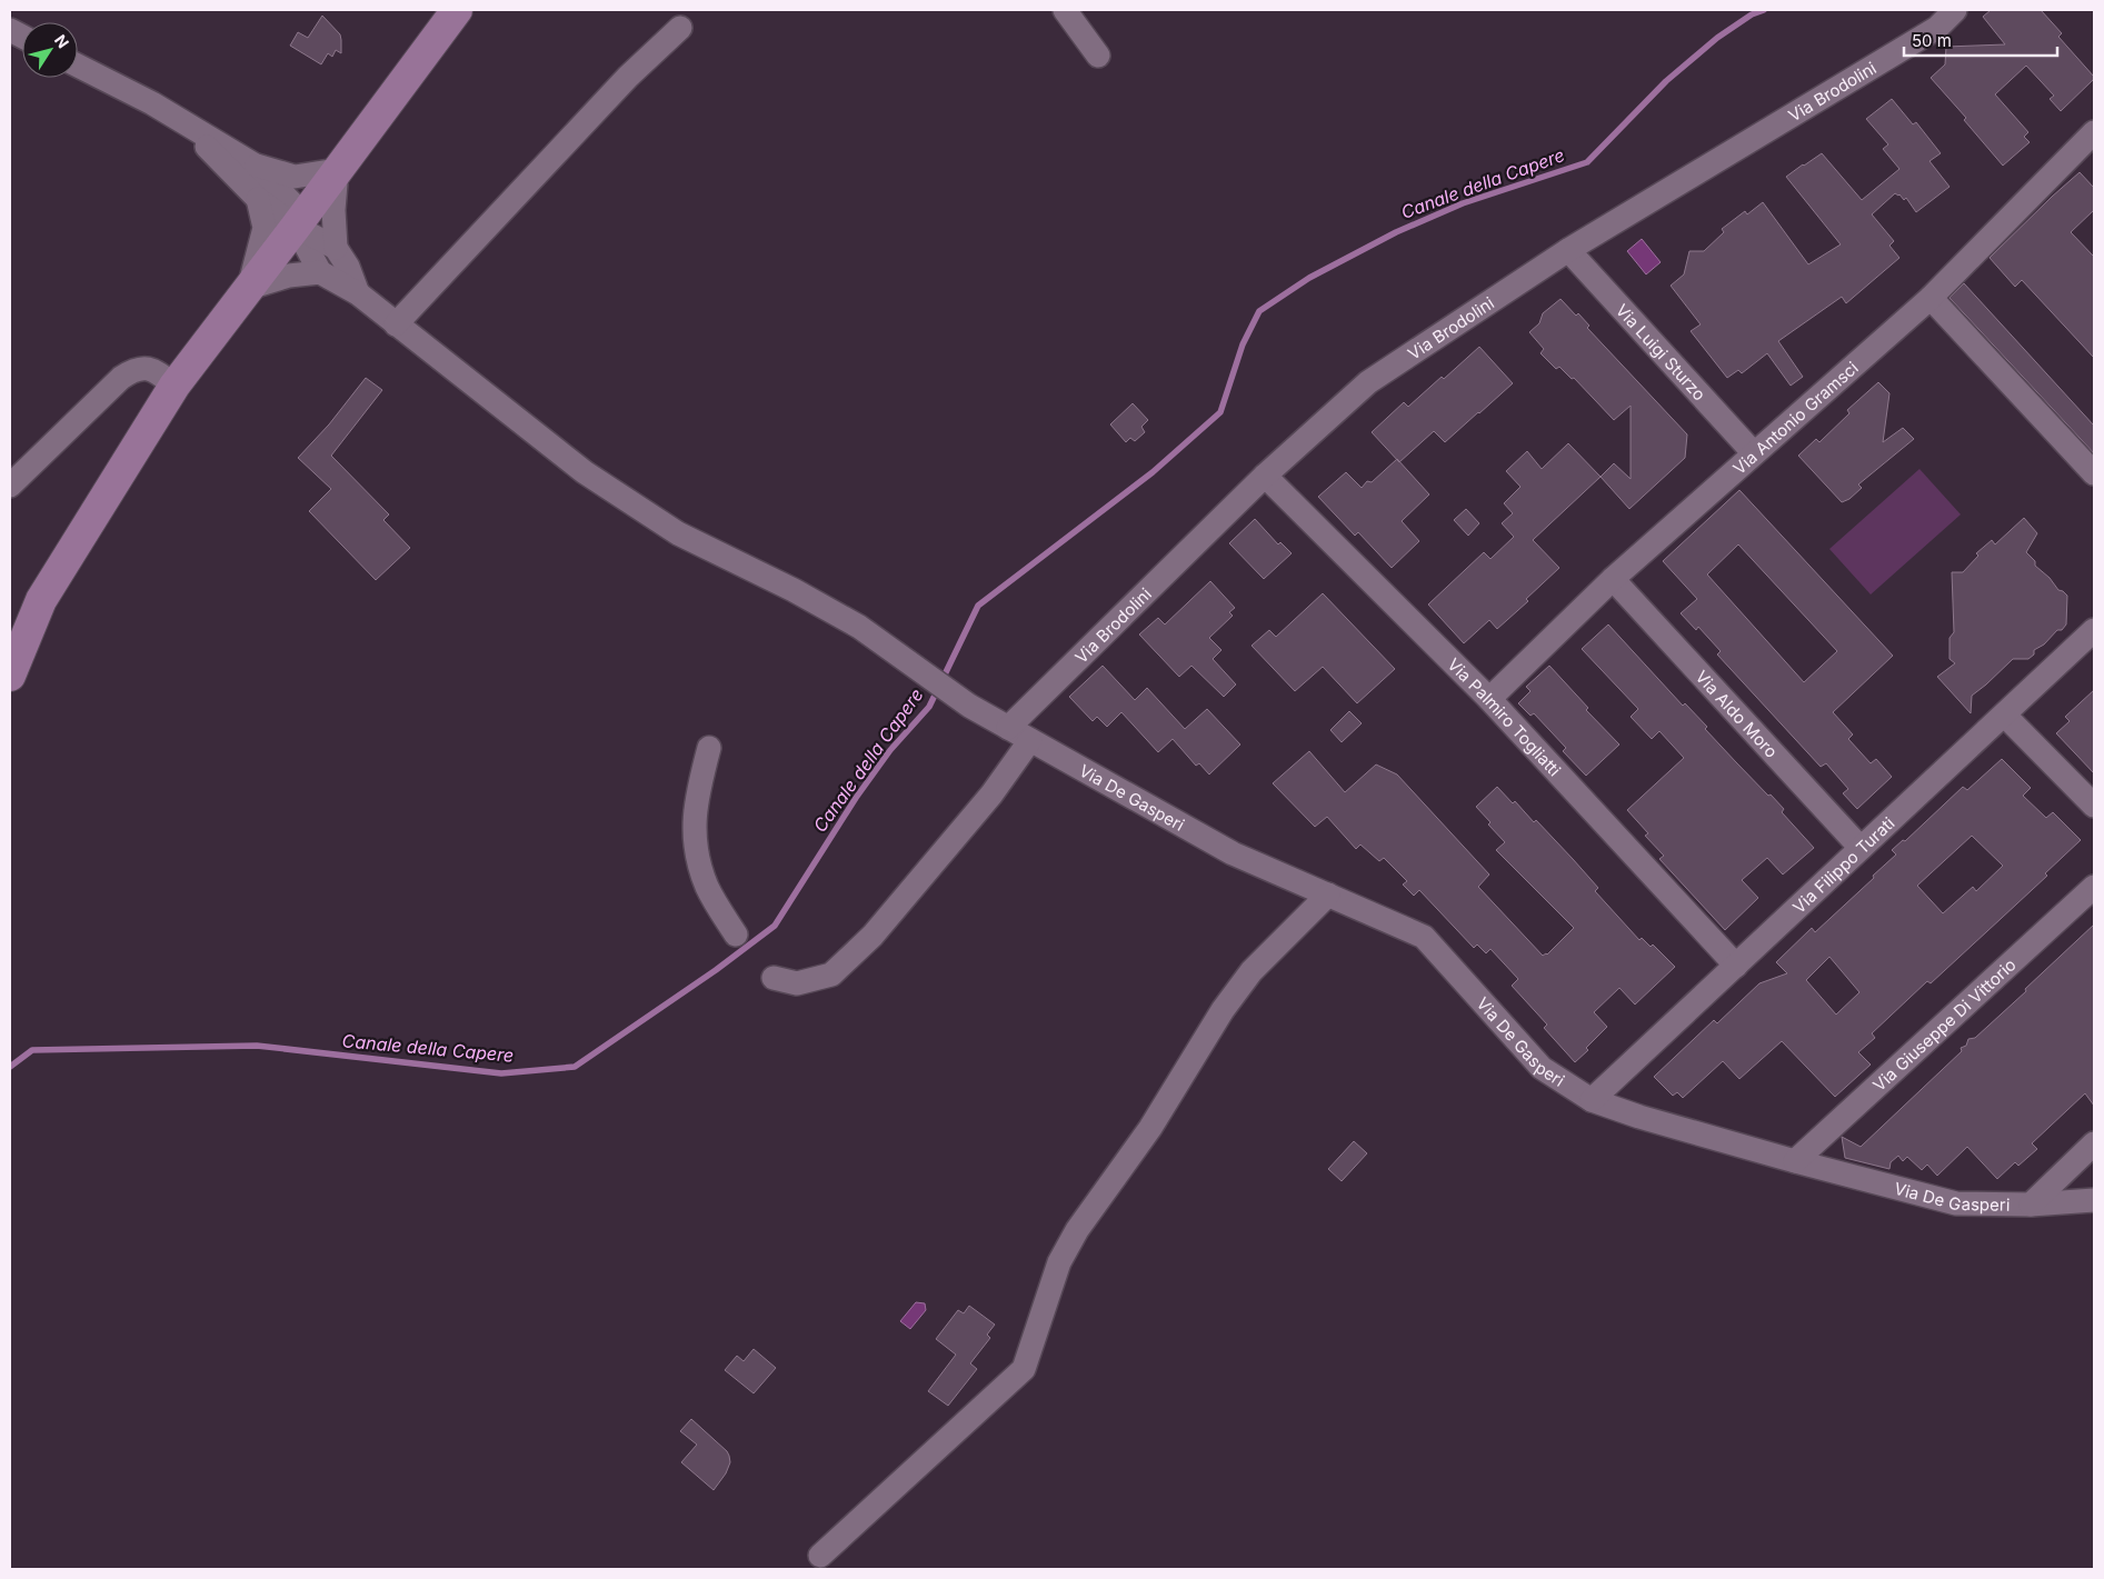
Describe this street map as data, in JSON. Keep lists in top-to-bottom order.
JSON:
{
  "streets": {
    "street": [
      "Via Brodolini",
      "Via Luigi Sturzo",
      "Via Antonio Gramsci",
      "Via Aldo Moro",
      "Via Palmiro Togliatti",
      "Via De Gasperi",
      "Via Filippo Turati",
      "Via Giuseppe Di Vittorio"
    ]
  },
  "crossings": [
    ["Via Brodolini", "Via Luigi Sturzo"],
    ["Via Brodolini", "Via Palmiro Togliatti"],
    ["Via Brodolini", "Via De Gasperi"],
    ["Via Luigi Sturzo", "Via Antonio Gramsci"],
    ["Via Antonio Gramsci", "Via Aldo Moro"],
    ["Via Antonio Gramsci", "Via Palmiro Togliatti"],
    ["Via Aldo Moro", "Via Filippo Turati"],
    ["Via Palmiro Togliatti", "Via Filippo Turati"],
    ["Via De Gasperi", "Via Filippo Turati"],
    ["Via De Gasperi", "Via Giuseppe Di Vittorio"]
  ],
  "water": ["Canale della Capere"],
  "scale_bar": "50 m",
  "north": "top right"
}
